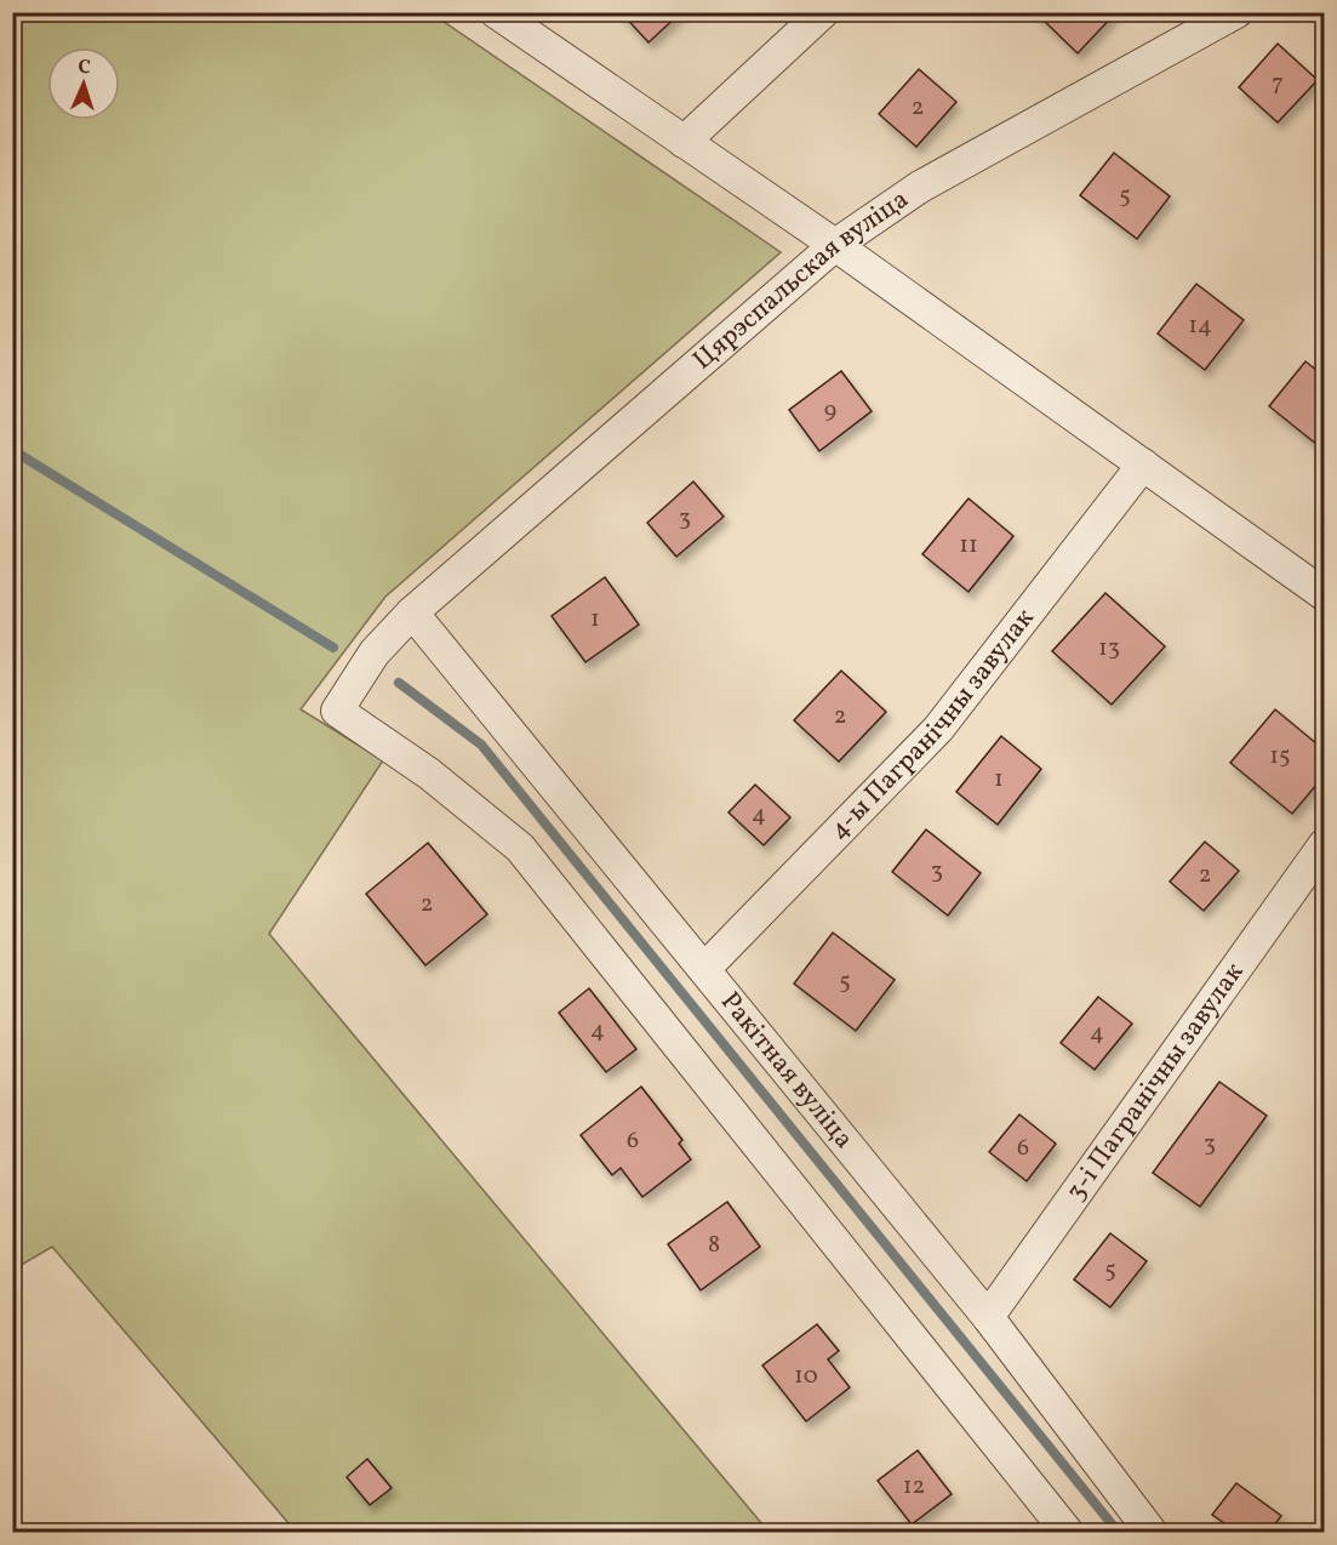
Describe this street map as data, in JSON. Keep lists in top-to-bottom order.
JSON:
{
  "streets": {
    "street": [
      "Цярэспальская вуліца",
      "4-ы Пагранічны завулак",
      "Ракітная вуліца",
      "3-і Пагранічны завулак"
    ]
  },
  "crossings": [
    ["Цярэспальская вуліца", "Ракітная вуліца"],
    ["4-ы Пагранічны завулак", "Ракітная вуліца"],
    ["Ракітная вуліца", "3-і Пагранічны завулак"]
  ],
  "house_numbers": [
    "7",
    "2",
    "5",
    "14",
    "9",
    "3",
    "11",
    "1",
    "13",
    "2",
    "15",
    "1",
    "4",
    "3",
    "2",
    "2",
    "5",
    "4",
    "4",
    "6",
    "3",
    "6",
    "8",
    "5",
    "10",
    "12"
  ],
  "north": "top"
}
